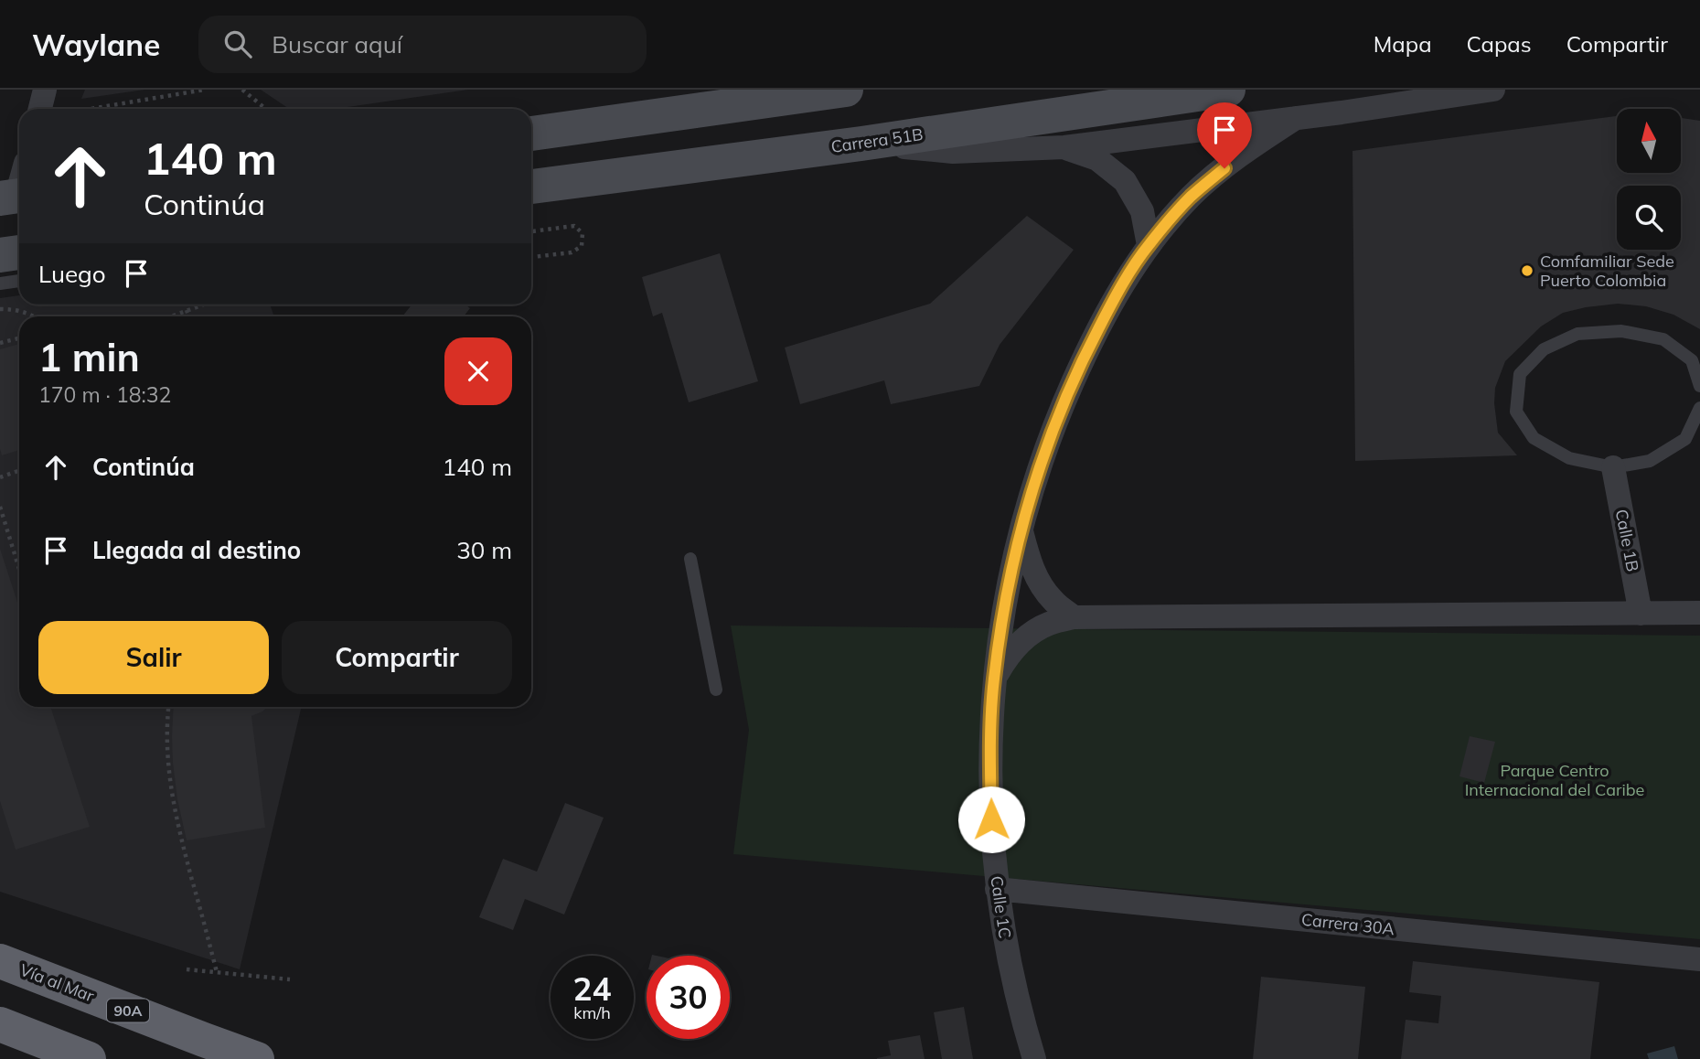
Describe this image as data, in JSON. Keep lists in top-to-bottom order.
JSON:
{
  "streets": {
    "highway": ["Vía al Mar", "90A"],
    "main road": ["Carrera 51B"],
    "street": ["Calle 1B", "Calle 1C", "Carrera 30A"]
  },
  "crossings": [
    ["Calle 1C", "Carrera 30A"]
  ],
  "parks": ["Parque Centro Internacional del Caribe"],
  "places": ["Comfamiliar Sede Puerto Colombia"],
  "north": "top",
  "page": {
    "header": "Waylane",
    "search": "Buscar aquí",
    "nav": ["Mapa", "Capas", "Compartir"],
    "turn": ["140 m", "Continúa"],
    "then": "Luego",
    "heading": ["1 min", "170 m · 18:32"],
    "list": [
      {
        "name": "Continúa",
        "value": "140 m"
      },
      {
        "name": "Llegada al destino",
        "value": "30 m"
      }
    ],
    "buttons": ["Salir", "Compartir"],
    "speed": "24 km/h",
    "limit": "30"
  }
}
